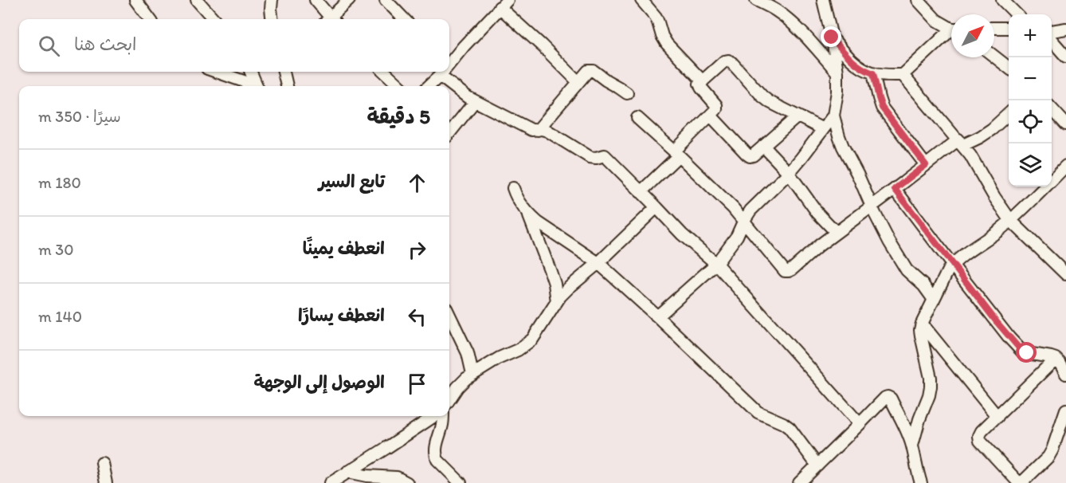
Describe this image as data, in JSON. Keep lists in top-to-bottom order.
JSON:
{
  "north": "top right",
  "page": {
    "map_buttons": ["+", "−"],
    "search": "ابحث هنا",
    "heading": ["5 دقيقة", "سيرًا · 350 m"],
    "list": [
      ["تابع السير", "180 m"],
      ["انعطف يمينًا", "30 m"],
      ["انعطف يسارًا", "140 m"],
      "الوصول إلى الوجهة"
    ]
  }
}
